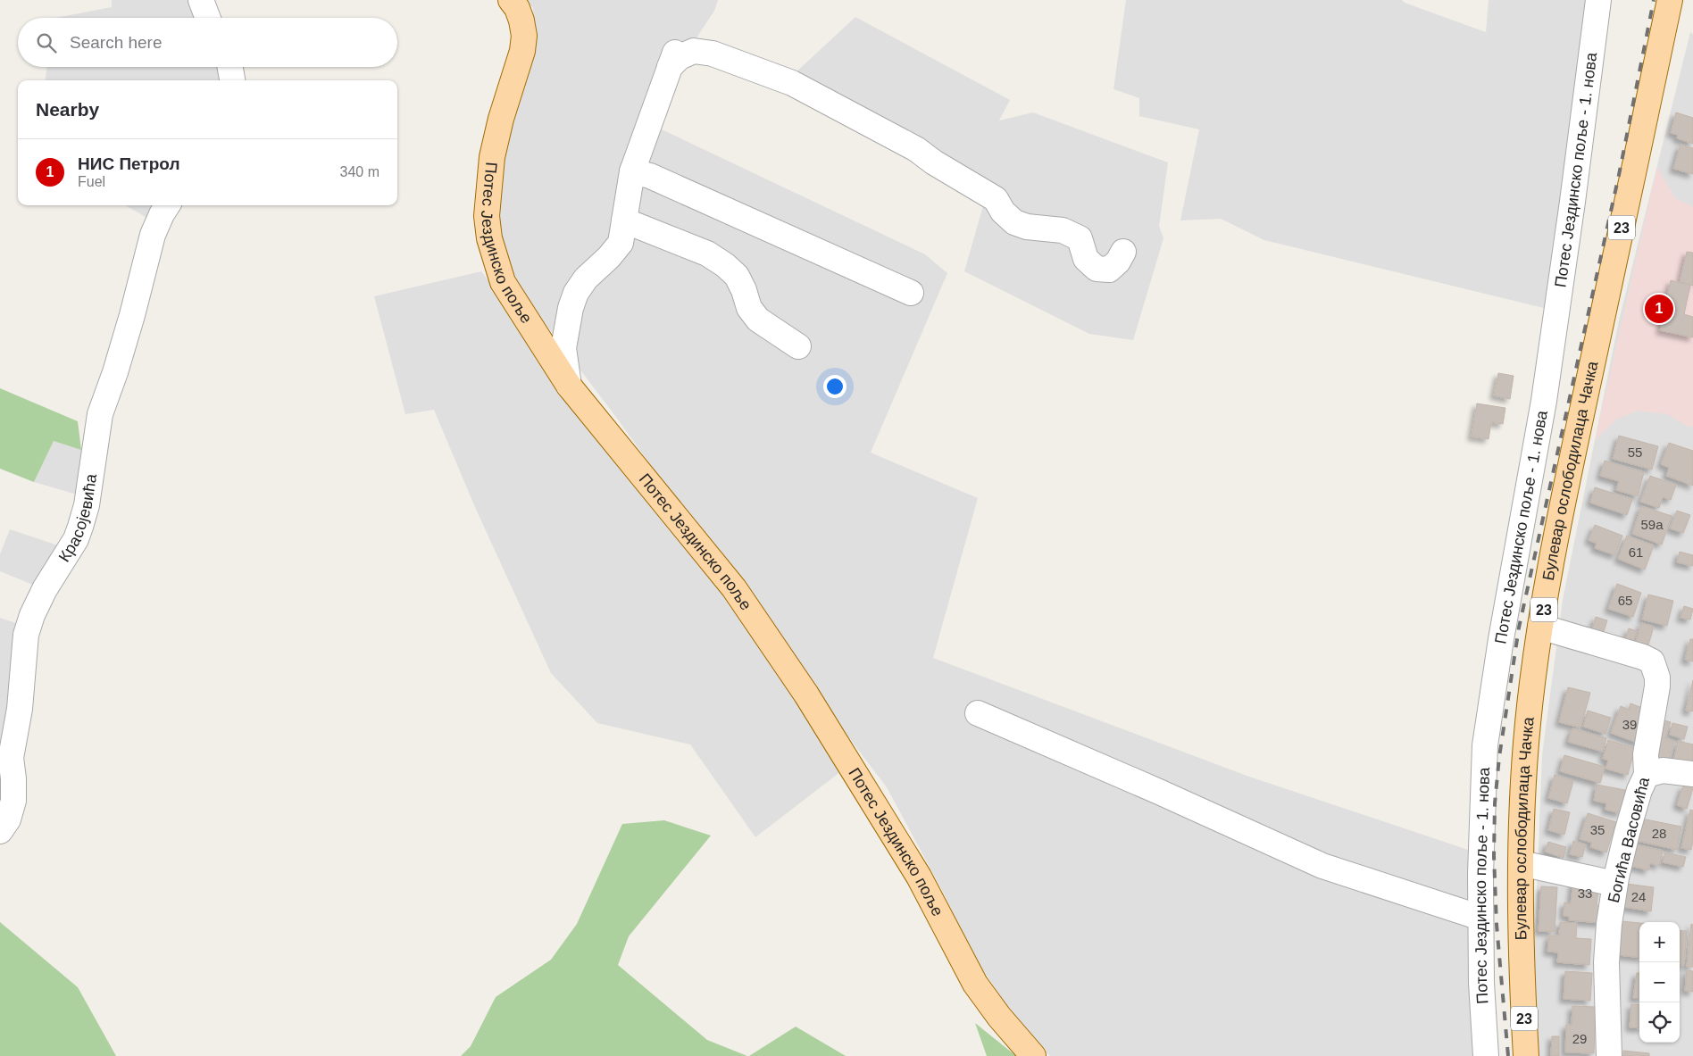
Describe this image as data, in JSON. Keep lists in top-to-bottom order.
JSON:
{
  "streets": {
    "main road": ["23", "Потес Јездинско поље", "Булевар ослободилаца Чачка"],
    "street": ["Потес Јездинско поље - 1. нова", "Красојевића", "Богића Васовића"]
  },
  "crossings": [
    ["Булевар ослободилаца Чачка", "Богића Васовића"]
  ],
  "house_numbers": [
    "55",
    "59a",
    "61",
    "65",
    "39",
    "35",
    "28",
    "33",
    "24",
    "29"
  ],
  "page": {
    "search": "Search here",
    "heading": "Nearby",
    "list": [
      {
        "mark": "1",
        "name": "НИС Петрол",
        "note": "Fuel",
        "value": "340 m"
      }
    ],
    "pins": "1",
    "map_buttons": ["+", "−"]
  }
}
